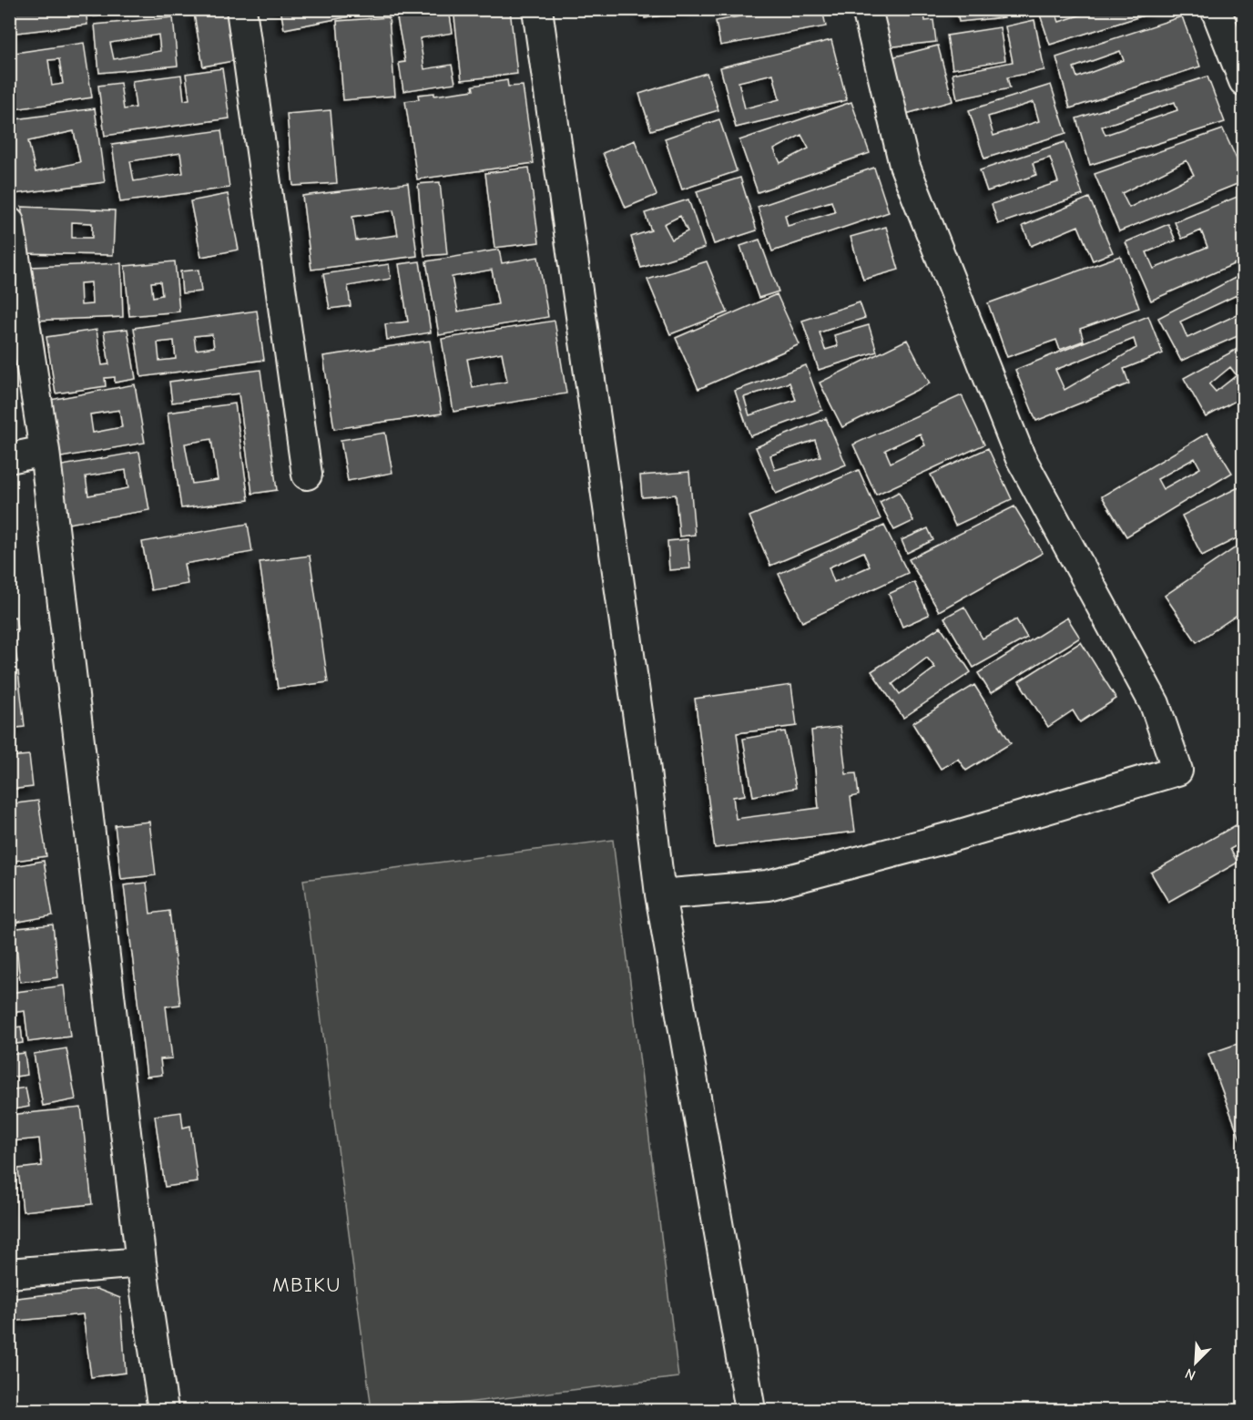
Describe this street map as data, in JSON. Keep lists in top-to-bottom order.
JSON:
{
  "districts": ["MBIKU"],
  "north": "bottom left"
}
